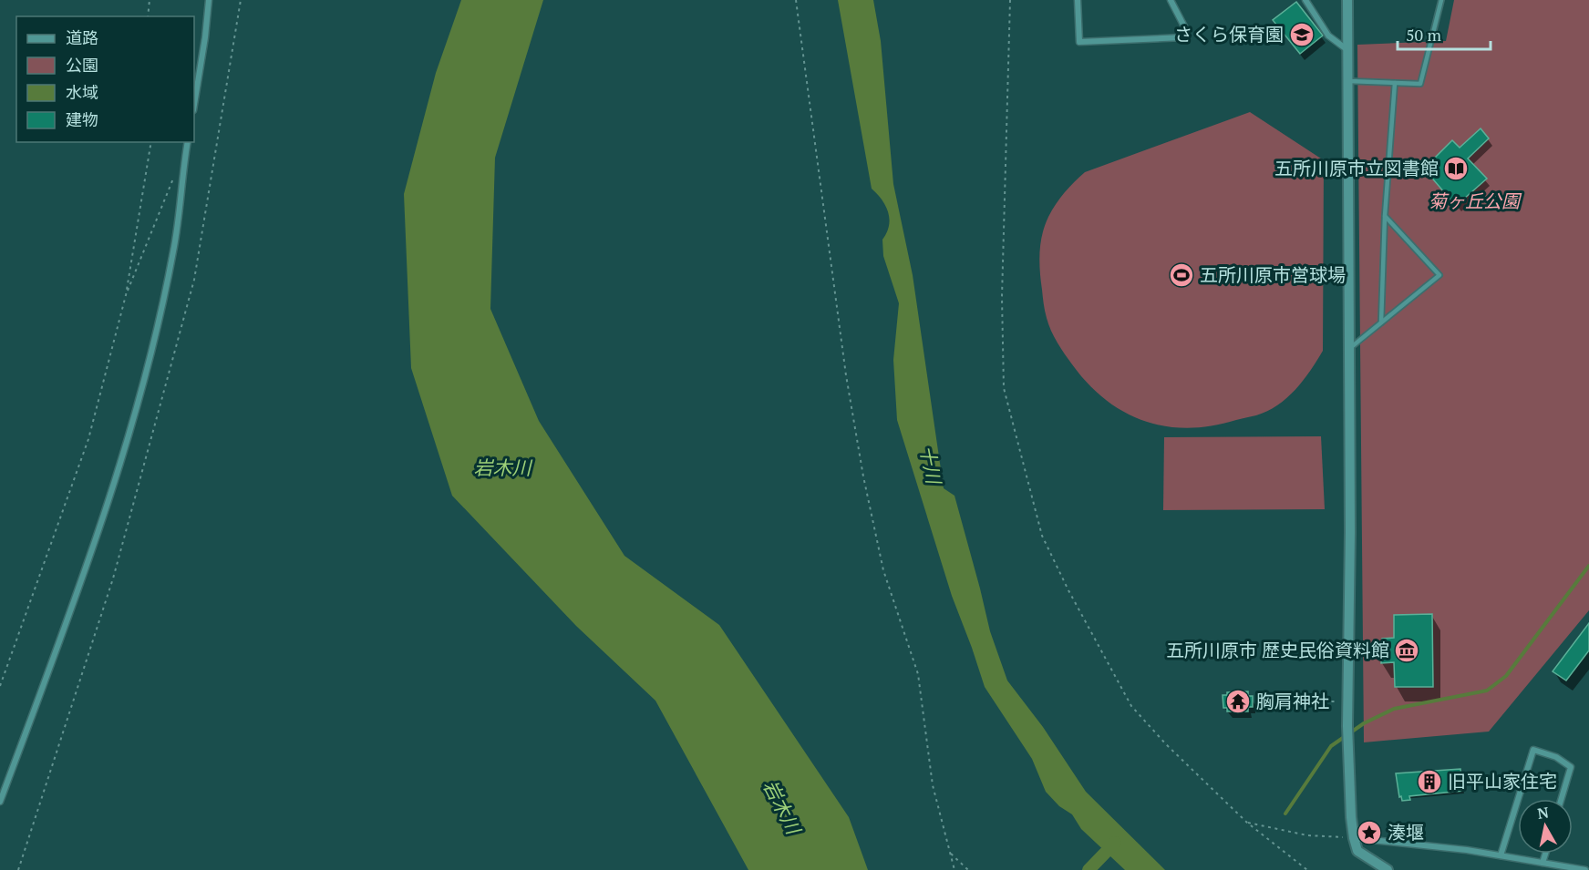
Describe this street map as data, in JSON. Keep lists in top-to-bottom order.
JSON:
{
  "water": ["十川", "岩木川"],
  "parks": ["菊ヶ丘公園"],
  "places": {
    "school or university": ["さくら保育園"],
    "library": ["五所川原市立図書館"],
    "sports": ["五所川原市営球場"],
    "museum": ["五所川原市 歴史民俗資料館"],
    "temple": ["胸肩神社"],
    "building": ["旧平山家住宅"],
    "place": ["湊堰"]
  },
  "legend": [
    "道路",
    "公園",
    "水域",
    "建物"
  ],
  "scale_bar": "50 m",
  "north": "top"
}
